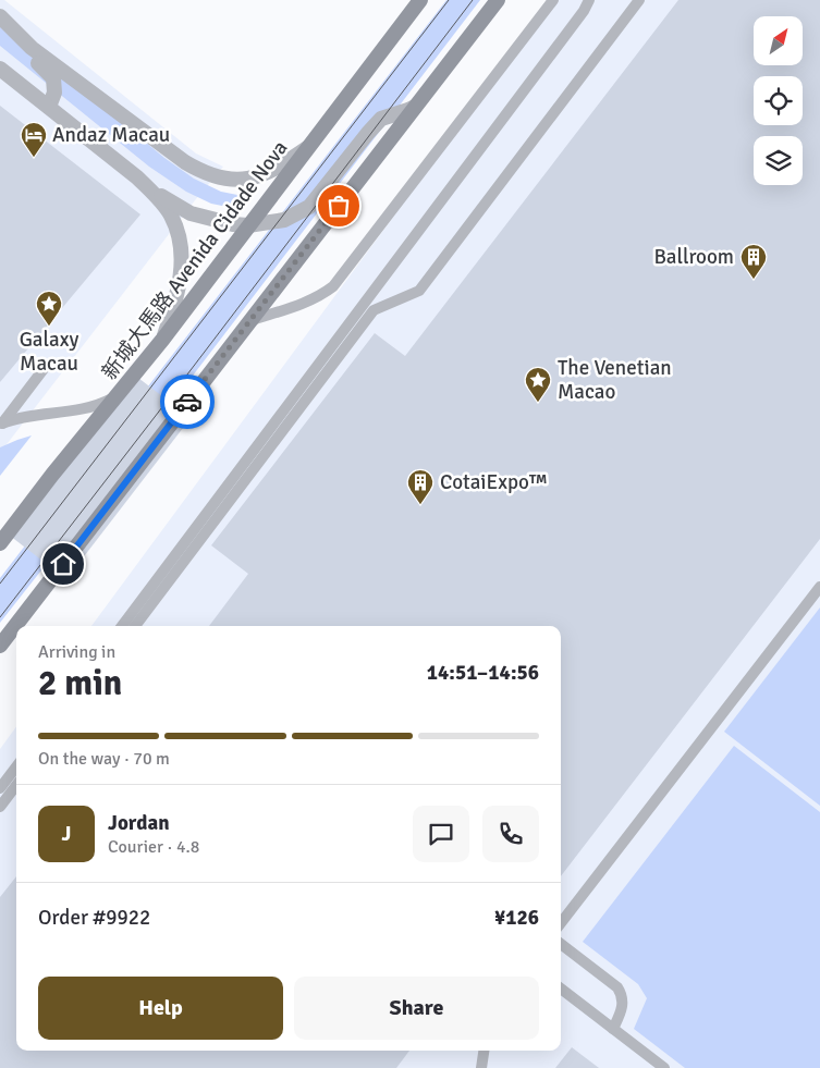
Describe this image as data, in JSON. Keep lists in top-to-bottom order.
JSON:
{
  "streets": {
    "main road": ["新城大馬路 Avenida Cidade Nova"]
  },
  "places": {
    "hotel": ["Andaz Macau"],
    "building": ["Ballroom", "CotaiExpo™"],
    "place": ["Galaxy Macau", "The Venetian Macao"]
  },
  "north": "top right",
  "page": {
    "heading": ["2 min", "Arriving in", "14:51–14:56"],
    "panel": [
      "Jordan",
      "Courier · 4.8",
      "Order #9922",
      "¥126"
    ],
    "bar": "On the way · 70 m",
    "round": "J",
    "buttons": ["Help", "Share"]
  }
}
